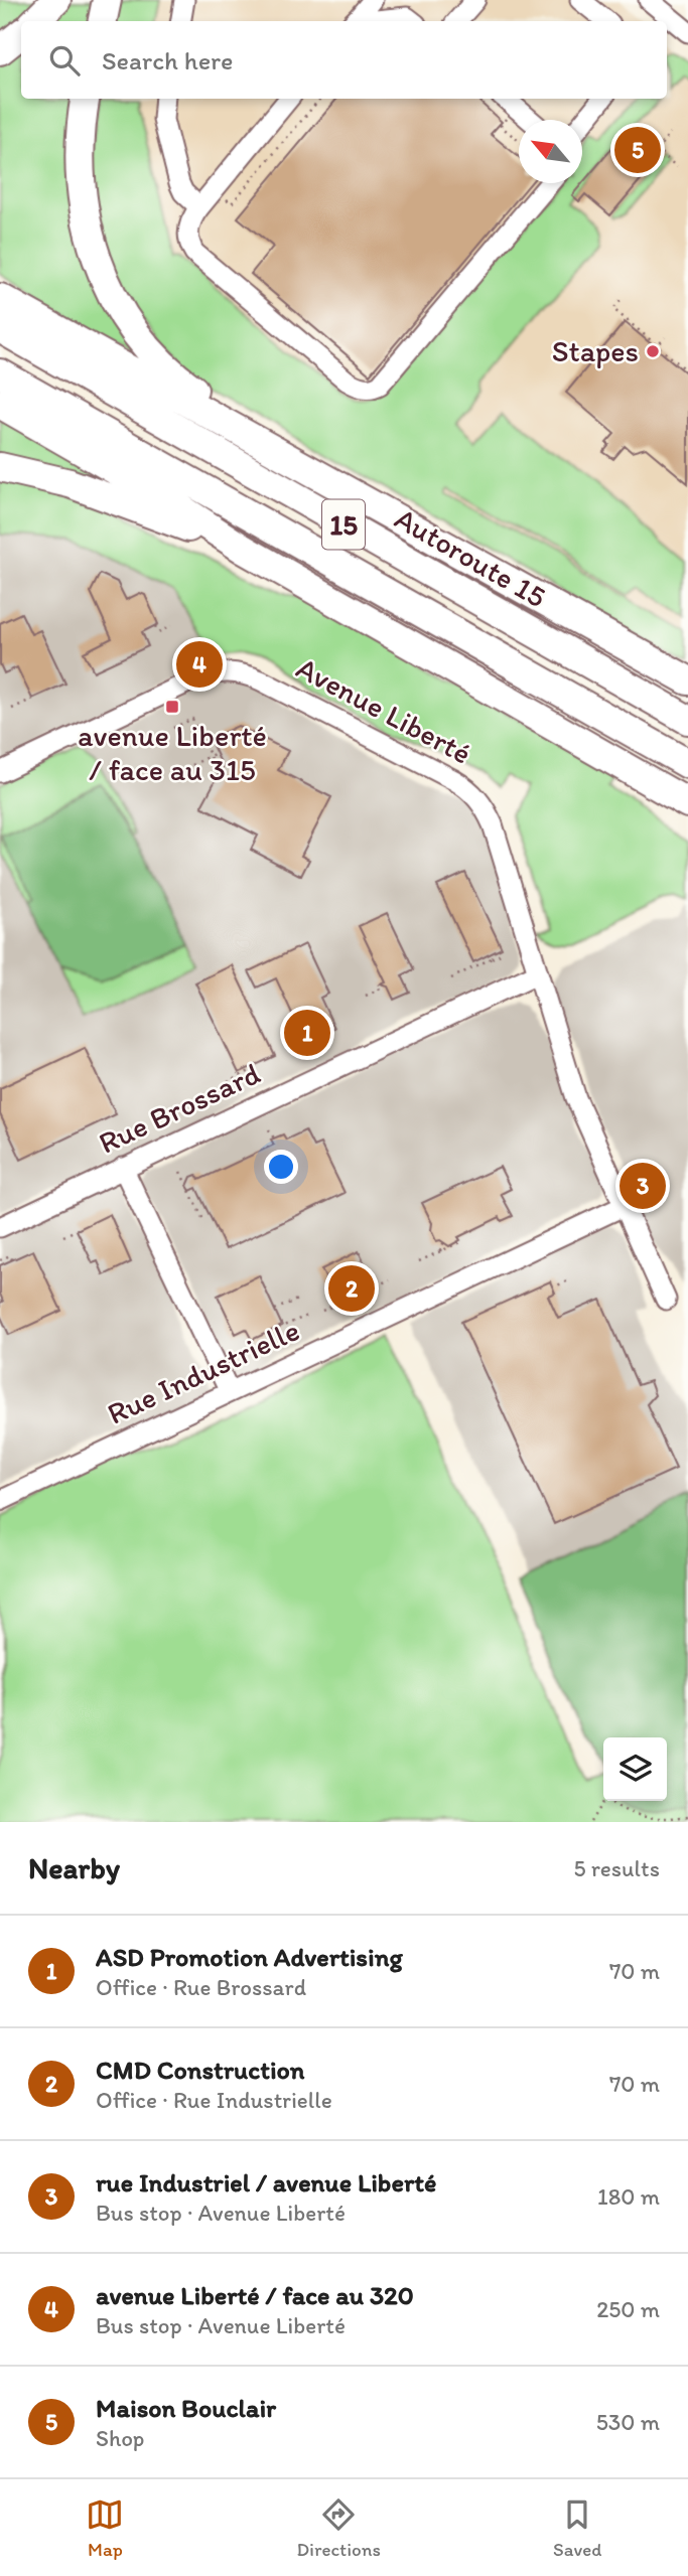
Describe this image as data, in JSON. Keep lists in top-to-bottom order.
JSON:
{
  "streets": {
    "highway": ["15", "Autoroute 15"],
    "street": ["Avenue Liberté", "Rue Brossard", "Rue Industrielle"]
  },
  "crossings": [
    ["Avenue Liberté", "Rue Brossard"],
    ["Avenue Liberté", "Rue Industrielle"]
  ],
  "places": {
    "other": ["Stapes"],
    "transit": ["avenue Liberté / face au 315"]
  },
  "north": "top left",
  "page": {
    "search": "Search here",
    "pins": [
      "5",
      "4",
      "1",
      "3",
      "2"
    ],
    "heading": ["Nearby", "5 results"],
    "list": [
      {
        "mark": "1",
        "name": "ASD Promotion Advertising",
        "note": "Office · Rue Brossard",
        "value": "70 m"
      },
      {
        "mark": "2",
        "name": "CMD Construction",
        "note": "Office · Rue Industrielle",
        "value": "70 m"
      },
      {
        "mark": "3",
        "name": "rue Industriel / avenue Liberté",
        "note": "Bus stop · Avenue Liberté",
        "value": "180 m"
      },
      {
        "mark": "4",
        "name": "avenue Liberté / face au 320",
        "note": "Bus stop · Avenue Liberté",
        "value": "250 m"
      },
      {
        "mark": "5",
        "name": "Maison Bouclair",
        "note": "Shop",
        "value": "530 m"
      }
    ],
    "nav": ["Map", "Directions", "Saved"]
  }
}
